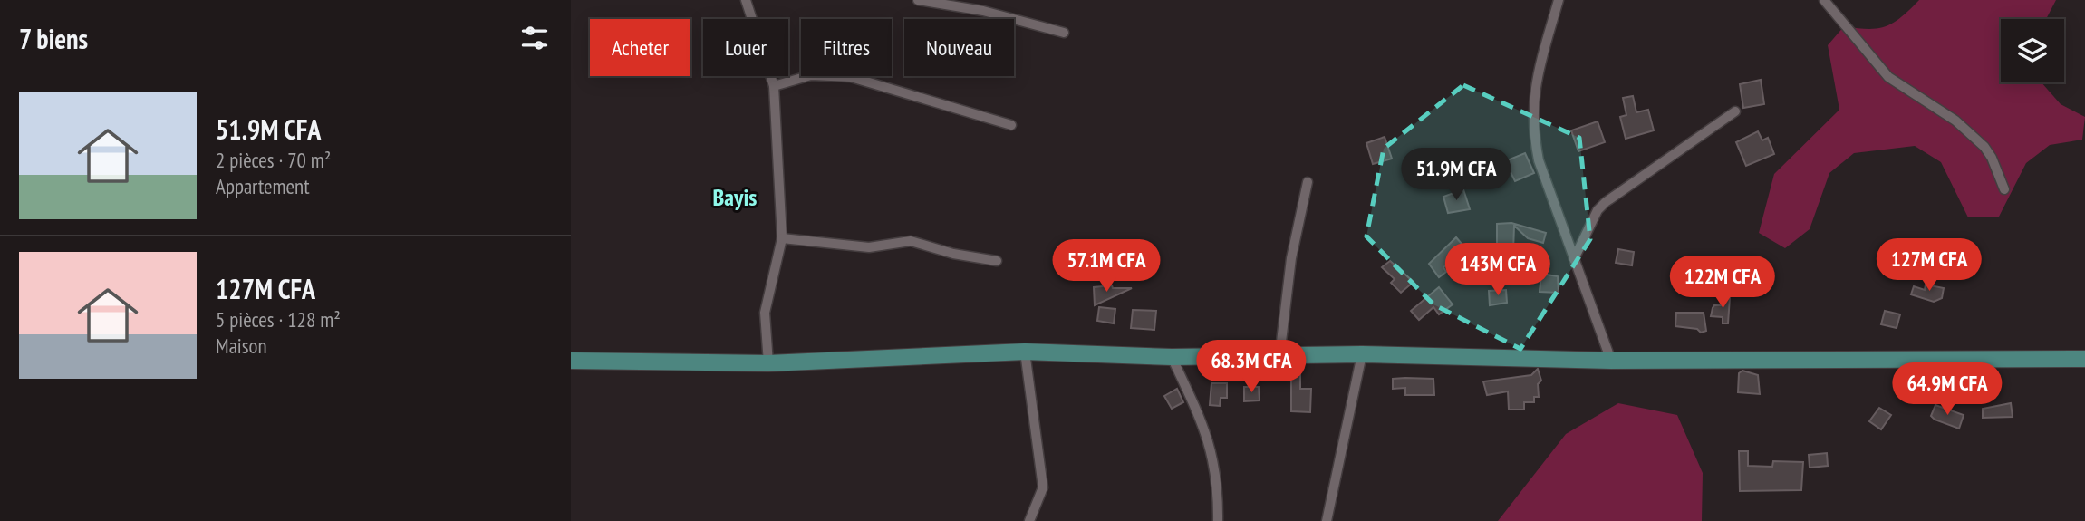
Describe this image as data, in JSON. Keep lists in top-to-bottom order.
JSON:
{
  "districts": ["Bayis"],
  "page": {
    "heading": "7 biens",
    "chip": [
      "Acheter",
      "Louer",
      "Filtres",
      "Nouveau"
    ],
    "list": [
      {
        "name": "51.9M CFA",
        "note": "2 pièces · 70 m² · Appartement"
      },
      {
        "name": "127M CFA",
        "note": "5 pièces · 128 m² · Maison"
      }
    ],
    "price": [
      "51.9M CFA",
      "127M CFA",
      "57.1M CFA",
      "143M CFA",
      "122M CFA",
      "68.3M CFA",
      "64.9M CFA"
    ]
  }
}
